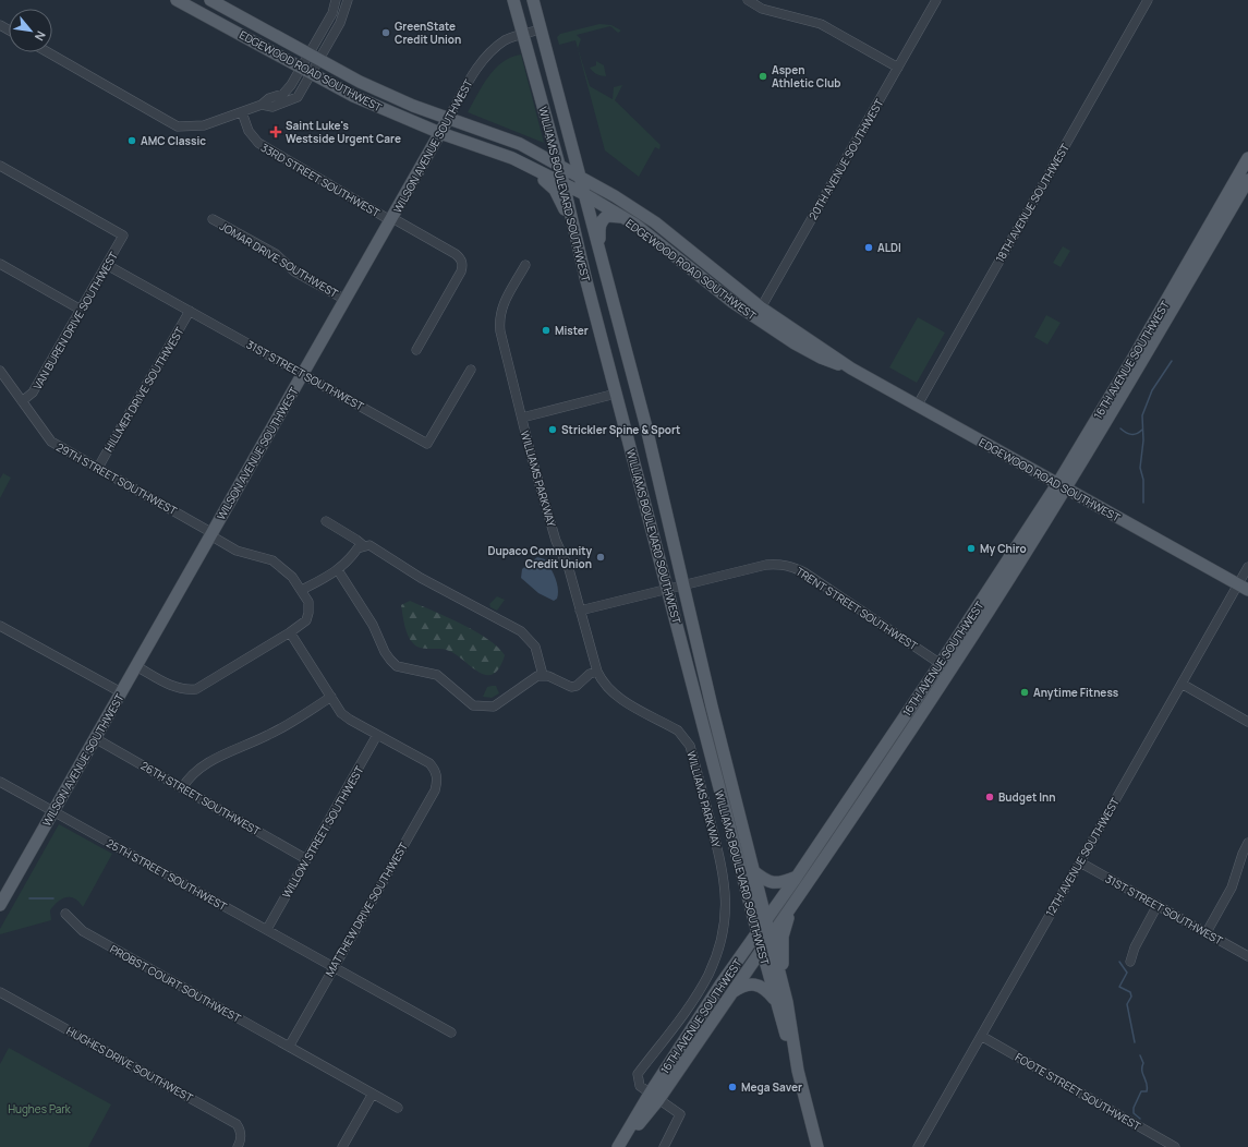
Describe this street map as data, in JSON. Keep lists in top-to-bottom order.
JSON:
{
  "streets": {
    "main road": [
      "EDGEWOOD ROAD SOUTHWEST",
      "WILSON AVENUE SOUTHWEST",
      "WILLIAMS BOULEVARD SOUTHWEST",
      "16TH AVENUE SOUTHWEST"
    ],
    "street": [
      "20TH AVENUE SOUTHWEST",
      "33RD STREET SOUTHWEST",
      "18TH AVENUE SOUTHWEST",
      "JOMAR DRIVE SOUTHWEST",
      "VAN BUREN DRIVE SOUTHWEST",
      "31ST STREET SOUTHWEST",
      "HILLMER DRIVE SOUTHWEST",
      "29TH STREET SOUTHWEST",
      "WILLIAMS PARKWAY",
      "TRENT STREET SOUTHWEST",
      "26TH STREET SOUTHWEST",
      "WILLOW STREET SOUTHWEST",
      "12TH AVENUE SOUTHWEST",
      "25TH STREET SOUTHWEST",
      "MATTHEW DRIVE SOUTHWEST",
      "PROBST COURT SOUTHWEST",
      "HUGHES DRIVE SOUTHWEST",
      "FOOTE STREET SOUTHWEST"
    ]
  },
  "crossings": [
    ["EDGEWOOD ROAD SOUTHWEST", "WILSON AVENUE SOUTHWEST"],
    ["EDGEWOOD ROAD SOUTHWEST", "20TH AVENUE SOUTHWEST"],
    ["EDGEWOOD ROAD SOUTHWEST", "WILLIAMS BOULEVARD SOUTHWEST"],
    ["EDGEWOOD ROAD SOUTHWEST", "18TH AVENUE SOUTHWEST"],
    ["EDGEWOOD ROAD SOUTHWEST", "16TH AVENUE SOUTHWEST"],
    ["EDGEWOOD ROAD SOUTHWEST", "12TH AVENUE SOUTHWEST"],
    ["WILSON AVENUE SOUTHWEST", "33RD STREET SOUTHWEST"],
    ["WILSON AVENUE SOUTHWEST", "WILLIAMS BOULEVARD SOUTHWEST"],
    ["WILSON AVENUE SOUTHWEST", "JOMAR DRIVE SOUTHWEST"],
    ["WILSON AVENUE SOUTHWEST", "31ST STREET SOUTHWEST"],
    ["WILSON AVENUE SOUTHWEST", "29TH STREET SOUTHWEST"],
    ["WILSON AVENUE SOUTHWEST", "26TH STREET SOUTHWEST"],
    ["WILSON AVENUE SOUTHWEST", "25TH STREET SOUTHWEST"],
    ["WILLIAMS BOULEVARD SOUTHWEST", "16TH AVENUE SOUTHWEST"],
    ["WILLIAMS BOULEVARD SOUTHWEST", "WILLIAMS PARKWAY"],
    ["WILLIAMS BOULEVARD SOUTHWEST", "TRENT STREET SOUTHWEST"],
    ["VAN BUREN DRIVE SOUTHWEST", "31ST STREET SOUTHWEST"],
    ["VAN BUREN DRIVE SOUTHWEST", "29TH STREET SOUTHWEST"],
    ["16TH AVENUE SOUTHWEST", "WILLIAMS PARKWAY"],
    ["16TH AVENUE SOUTHWEST", "TRENT STREET SOUTHWEST"],
    ["31ST STREET SOUTHWEST", "HILLMER DRIVE SOUTHWEST"],
    ["31ST STREET SOUTHWEST", "12TH AVENUE SOUTHWEST"],
    ["HILLMER DRIVE SOUTHWEST", "29TH STREET SOUTHWEST"],
    ["WILLIAMS PARKWAY", "TRENT STREET SOUTHWEST"],
    ["26TH STREET SOUTHWEST", "WILLOW STREET SOUTHWEST"],
    ["WILLOW STREET SOUTHWEST", "25TH STREET SOUTHWEST"],
    ["WILLOW STREET SOUTHWEST", "MATTHEW DRIVE SOUTHWEST"],
    ["12TH AVENUE SOUTHWEST", "FOOTE STREET SOUTHWEST"],
    ["25TH STREET SOUTHWEST", "MATTHEW DRIVE SOUTHWEST"],
    ["MATTHEW DRIVE SOUTHWEST", "PROBST COURT SOUTHWEST"]
  ],
  "parks": ["Hughes Park"],
  "places": {
    "other": [
      "GreenState Credit Union",
      "Aspen Athletic Club",
      "AMC Classic",
      "ALDI",
      "Mister",
      "Strickler Spine & Sport",
      "My Chiro",
      "Dupaco Community Credit Union",
      "Anytime Fitness",
      "Budget Inn",
      "Mega Saver"
    ],
    "health": ["Saint Luke's Westside Urgent Care"]
  },
  "north": "bottom right"
}
